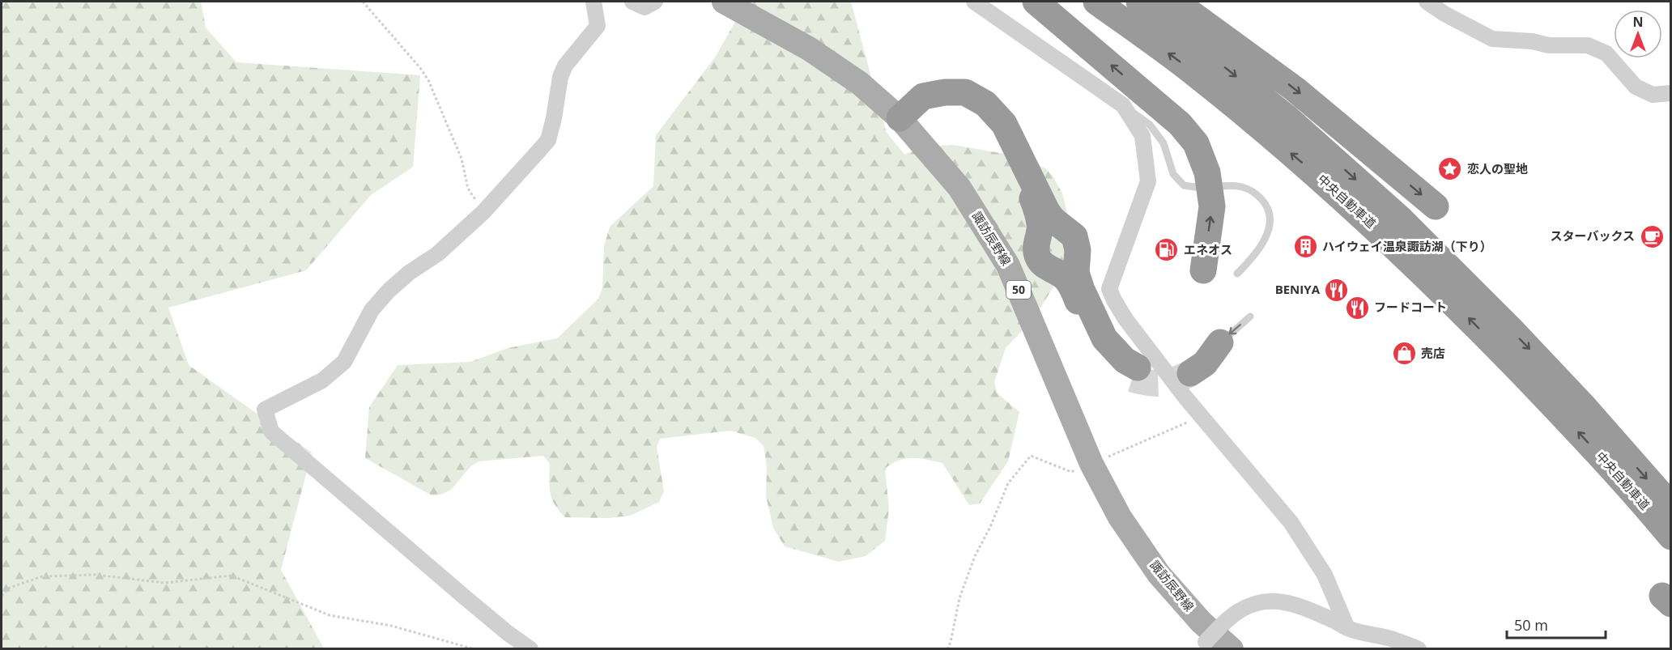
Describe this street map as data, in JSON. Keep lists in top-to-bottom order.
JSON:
{
  "streets": {
    "highway": ["中央自動車道"],
    "main road": ["諏訪辰野線", "50"]
  },
  "places": {
    "place": ["恋人の聖地"],
    "cafe": ["スターバックス"],
    "building": ["ハイウェイ温泉諏訪湖（下り）"],
    "fuel station": ["エネオス"],
    "restaurant": ["BENIYA", "フードコート"],
    "shop": ["売店"]
  },
  "scale_bar": "50 m",
  "north": "top"
}
